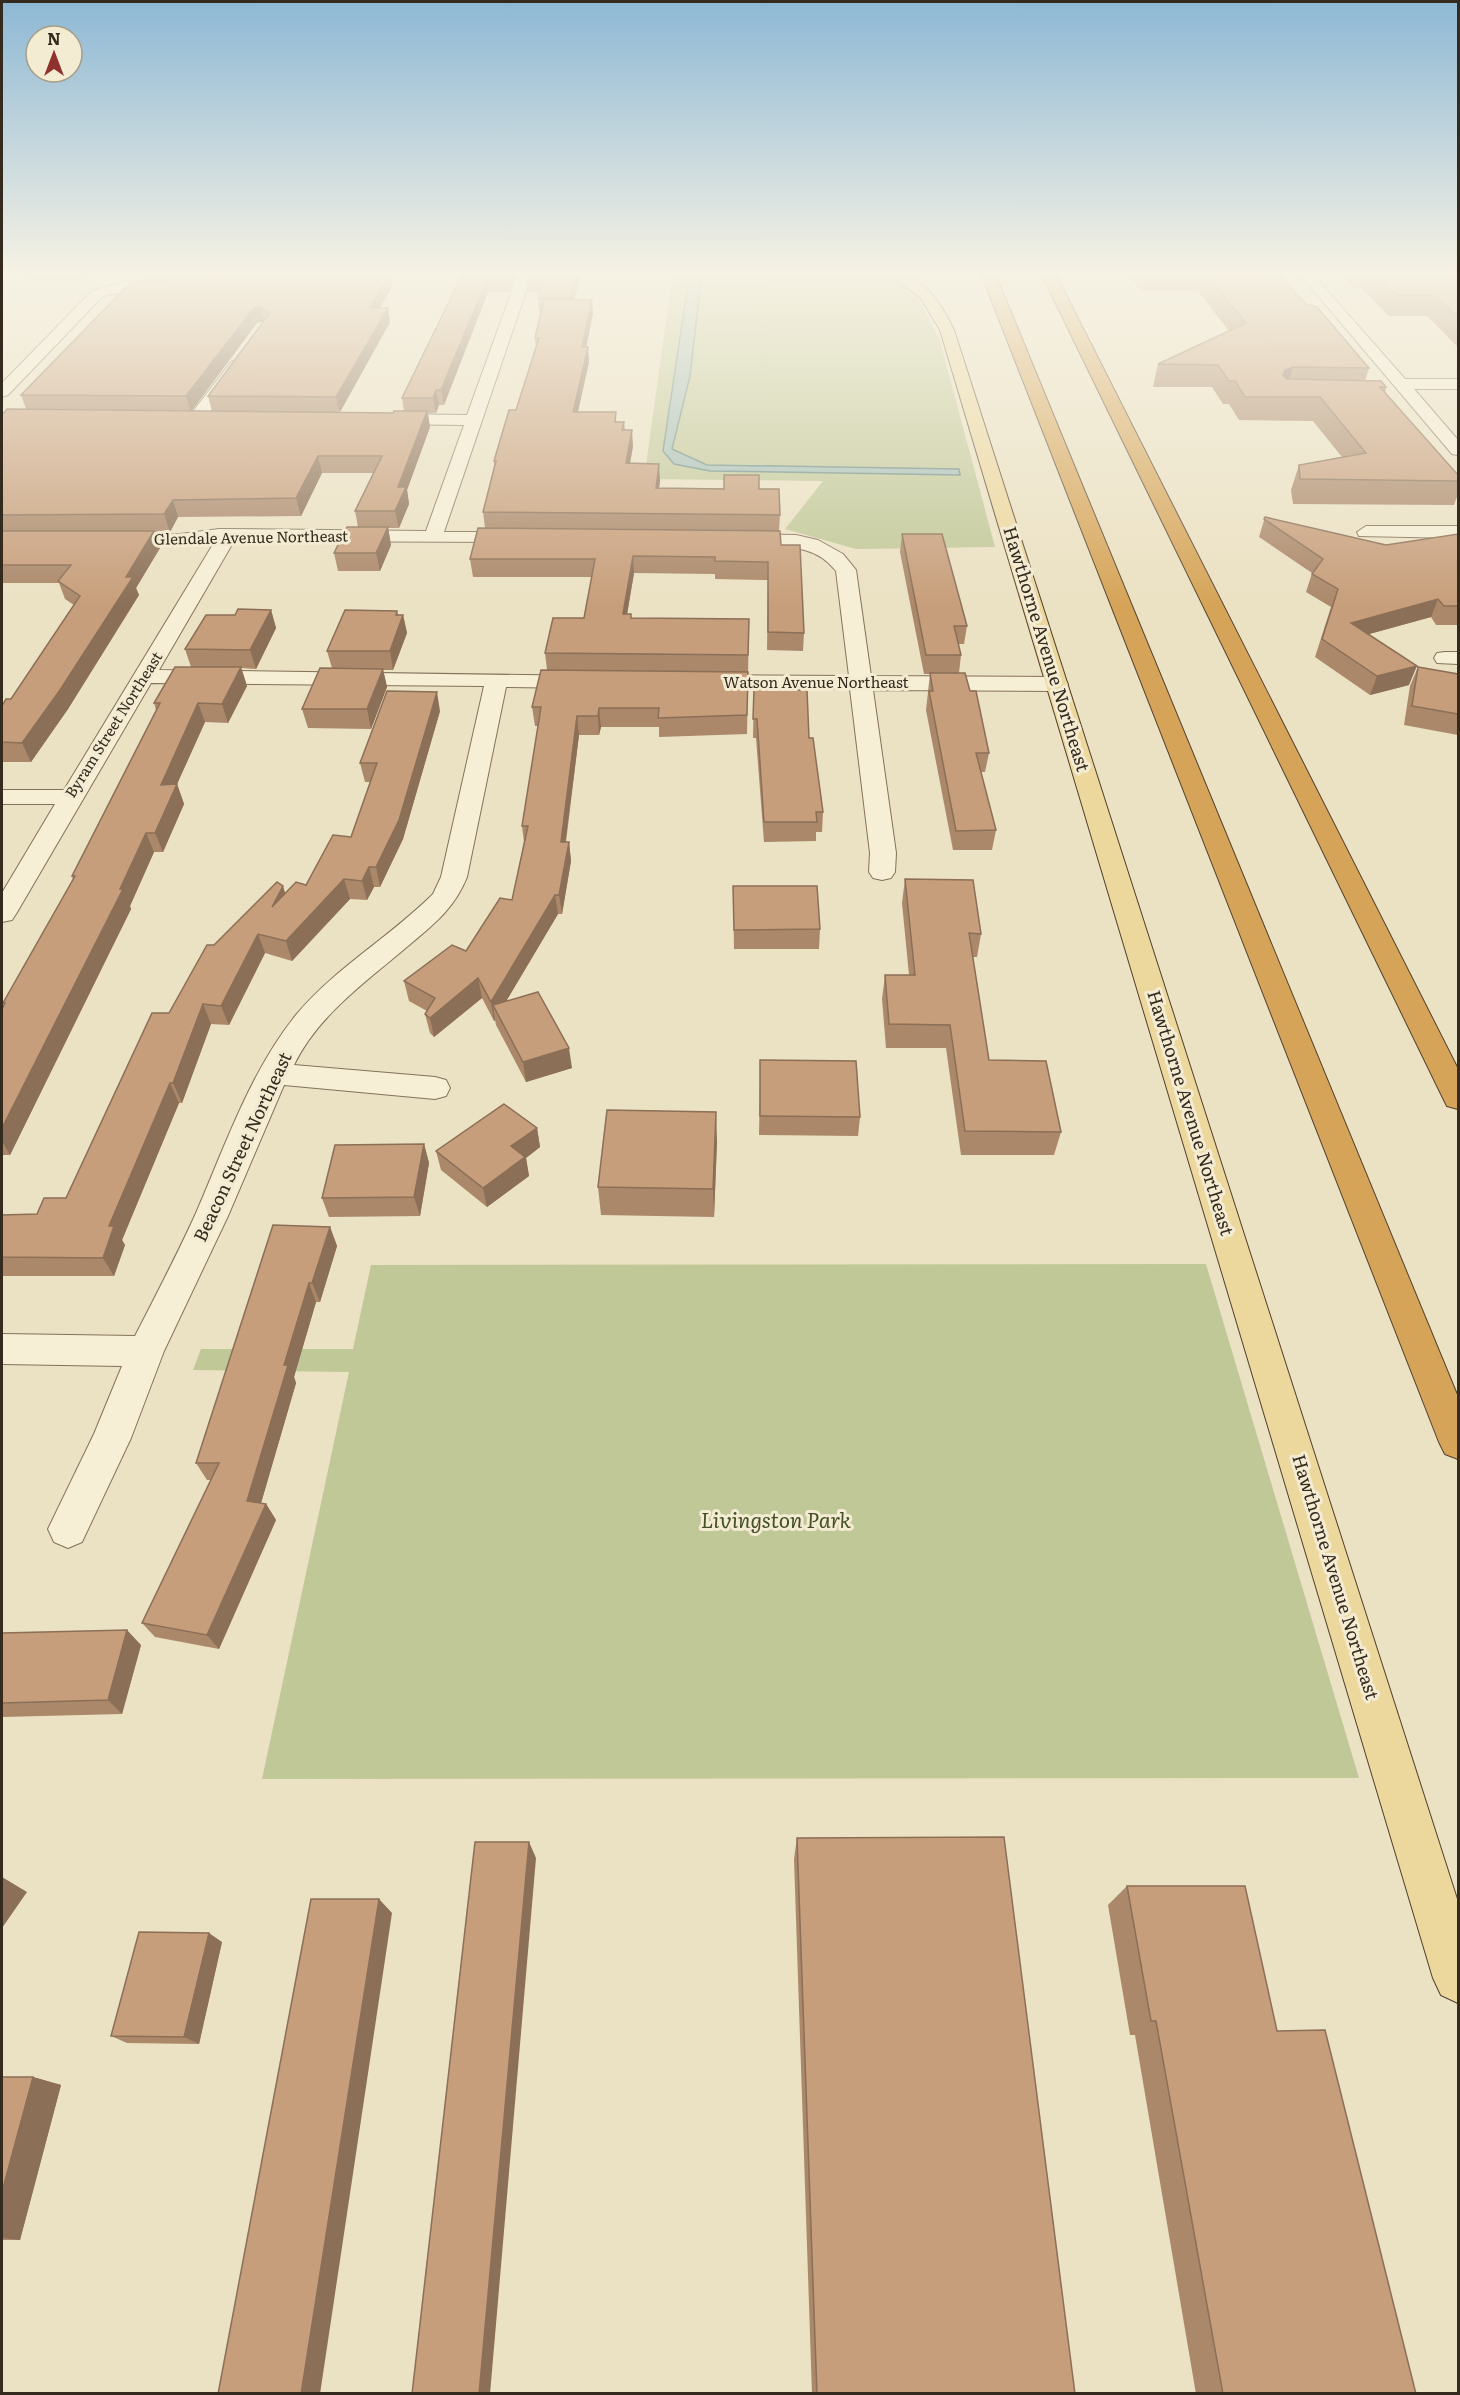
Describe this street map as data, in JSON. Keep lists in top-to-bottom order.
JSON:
{
  "streets": {
    "main road": ["Hawthorne Avenue Northeast"],
    "street": [
      "Glendale Avenue Northeast",
      "Watson Avenue Northeast",
      "Byram Street Northeast",
      "Beacon Street Northeast"
    ]
  },
  "crossings": [
    ["Glendale Avenue Northeast", "Byram Street Northeast"],
    ["Hawthorne Avenue Northeast", "Watson Avenue Northeast"]
  ],
  "parks": ["Livingston Park"],
  "north": "top"
}
